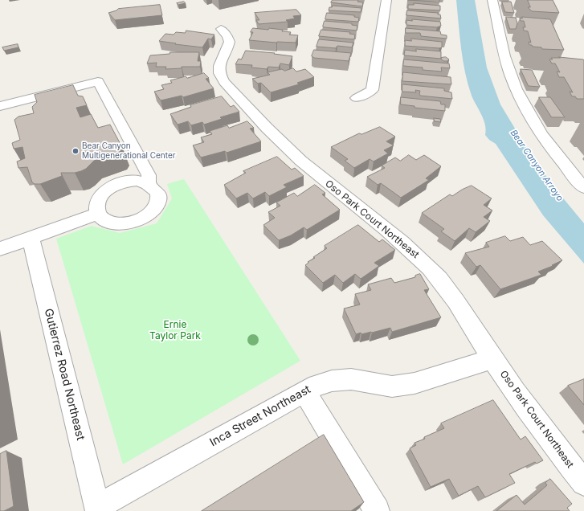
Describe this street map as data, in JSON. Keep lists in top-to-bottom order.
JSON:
{
  "streets": {
    "street": ["Oso Park Court Northeast", "Gutierrez Road Northeast", "Inca Street Northeast"]
  },
  "crossings": [
    ["Oso Park Court Northeast", "Inca Street Northeast"],
    ["Gutierrez Road Northeast", "Inca Street Northeast"]
  ],
  "water": ["Bear Canyon Arroyo"],
  "parks": ["Ernie Taylor Park"],
  "places": ["Bear Canyon Multigenerational Center"]
}
